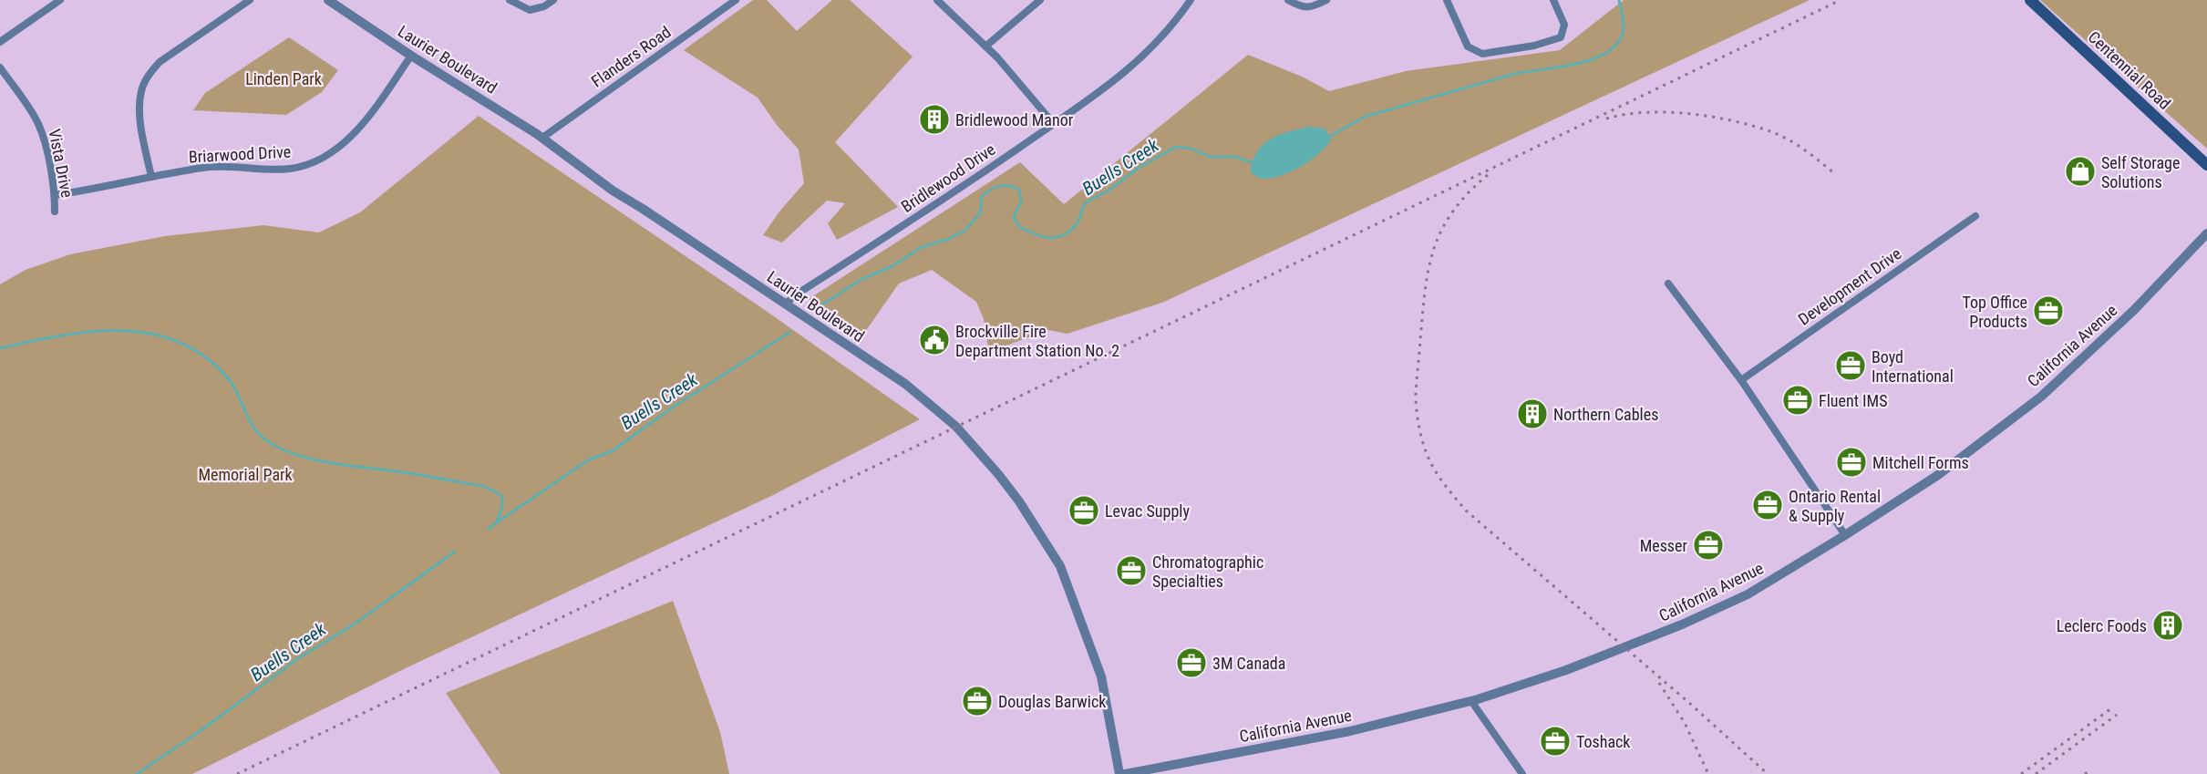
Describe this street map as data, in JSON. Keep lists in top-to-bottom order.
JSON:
{
  "streets": {
    "main road": ["Centennial Road"],
    "street": [
      "Flanders Road",
      "Laurier Boulevard",
      "Briarwood Drive",
      "Vista Drive",
      "Bridlewood Drive",
      "Development Drive",
      "California Avenue"
    ]
  },
  "crossings": [
    ["Flanders Road", "Laurier Boulevard"],
    ["Laurier Boulevard", "Briarwood Drive"],
    ["Laurier Boulevard", "Bridlewood Drive"],
    ["Briarwood Drive", "Vista Drive"]
  ],
  "water": ["Buells Creek"],
  "parks": ["Linden Park", "Memorial Park"],
  "places": {
    "building": ["Bridlewood Manor", "Northern Cables", "Leclerc Foods"],
    "shop": ["Self Storage Solutions"],
    "office": [
      "Top Office Products",
      "Boyd International",
      "Fluent IMS",
      "Mitchell Forms",
      "Ontario Rental & Supply",
      "Levac Supply",
      "Messer",
      "Chromatographic Specialties",
      "3M Canada",
      "Douglas Barwick",
      "Toshack"
    ],
    "public building": ["Brockville Fire Department Station No. 2"]
  }
}
